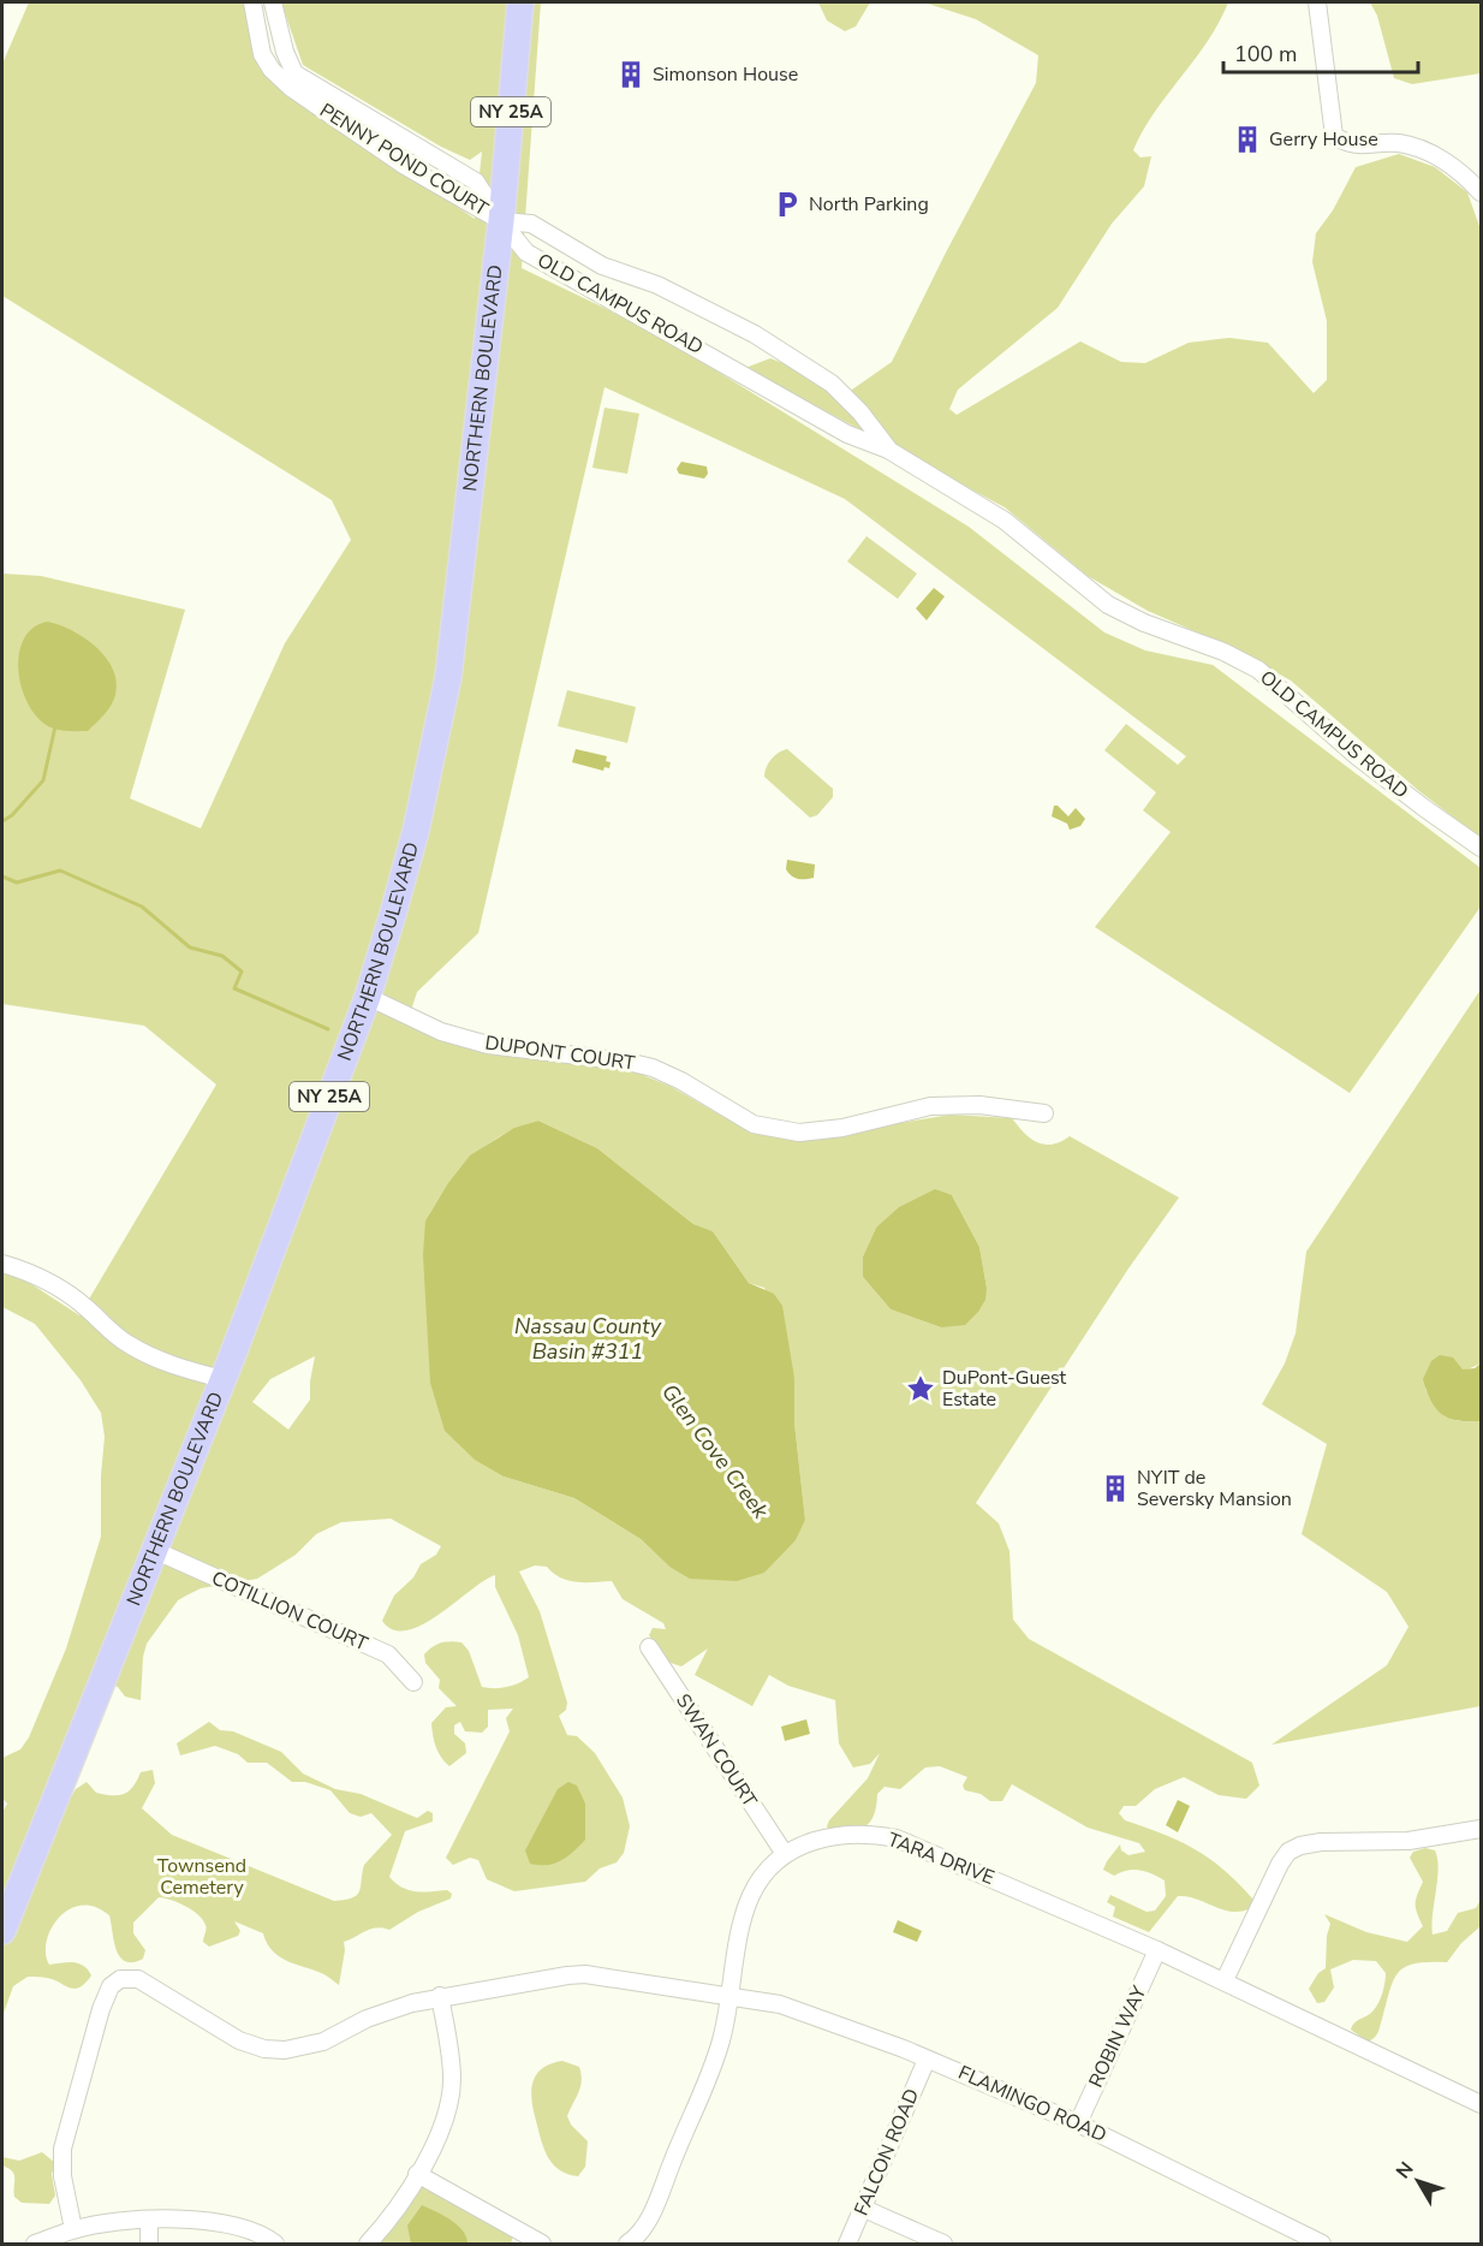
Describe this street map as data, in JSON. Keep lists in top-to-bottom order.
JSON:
{
  "streets": {
    "main road": ["NY 25A", "NORTHERN BOULEVARD"],
    "street": [
      "PENNY POND COURT",
      "OLD CAMPUS ROAD",
      "DUPONT COURT",
      "COTILLION COURT",
      "SWAN COURT",
      "TARA DRIVE",
      "ROBIN WAY",
      "FLAMINGO ROAD",
      "FALCON ROAD"
    ]
  },
  "crossings": [
    ["PENNY POND COURT", "OLD CAMPUS ROAD"],
    ["PENNY POND COURT", "NORTHERN BOULEVARD"],
    ["OLD CAMPUS ROAD", "NORTHERN BOULEVARD"],
    ["NORTHERN BOULEVARD", "DUPONT COURT"],
    ["NORTHERN BOULEVARD", "COTILLION COURT"],
    ["SWAN COURT", "TARA DRIVE"],
    ["TARA DRIVE", "ROBIN WAY"],
    ["TARA DRIVE", "FLAMINGO ROAD"],
    ["ROBIN WAY", "FLAMINGO ROAD"],
    ["FLAMINGO ROAD", "FALCON ROAD"]
  ],
  "water": ["Nassau County Basin #311", "Glen Cove Creek"],
  "parks": ["Townsend Cemetery"],
  "places": {
    "building": ["Simonson House", "Gerry House", "NYIT de Seversky Mansion"],
    "parking": ["North Parking"],
    "place": ["DuPont-Guest Estate"]
  },
  "scale_bar": "100 m",
  "north": "top left"
}
